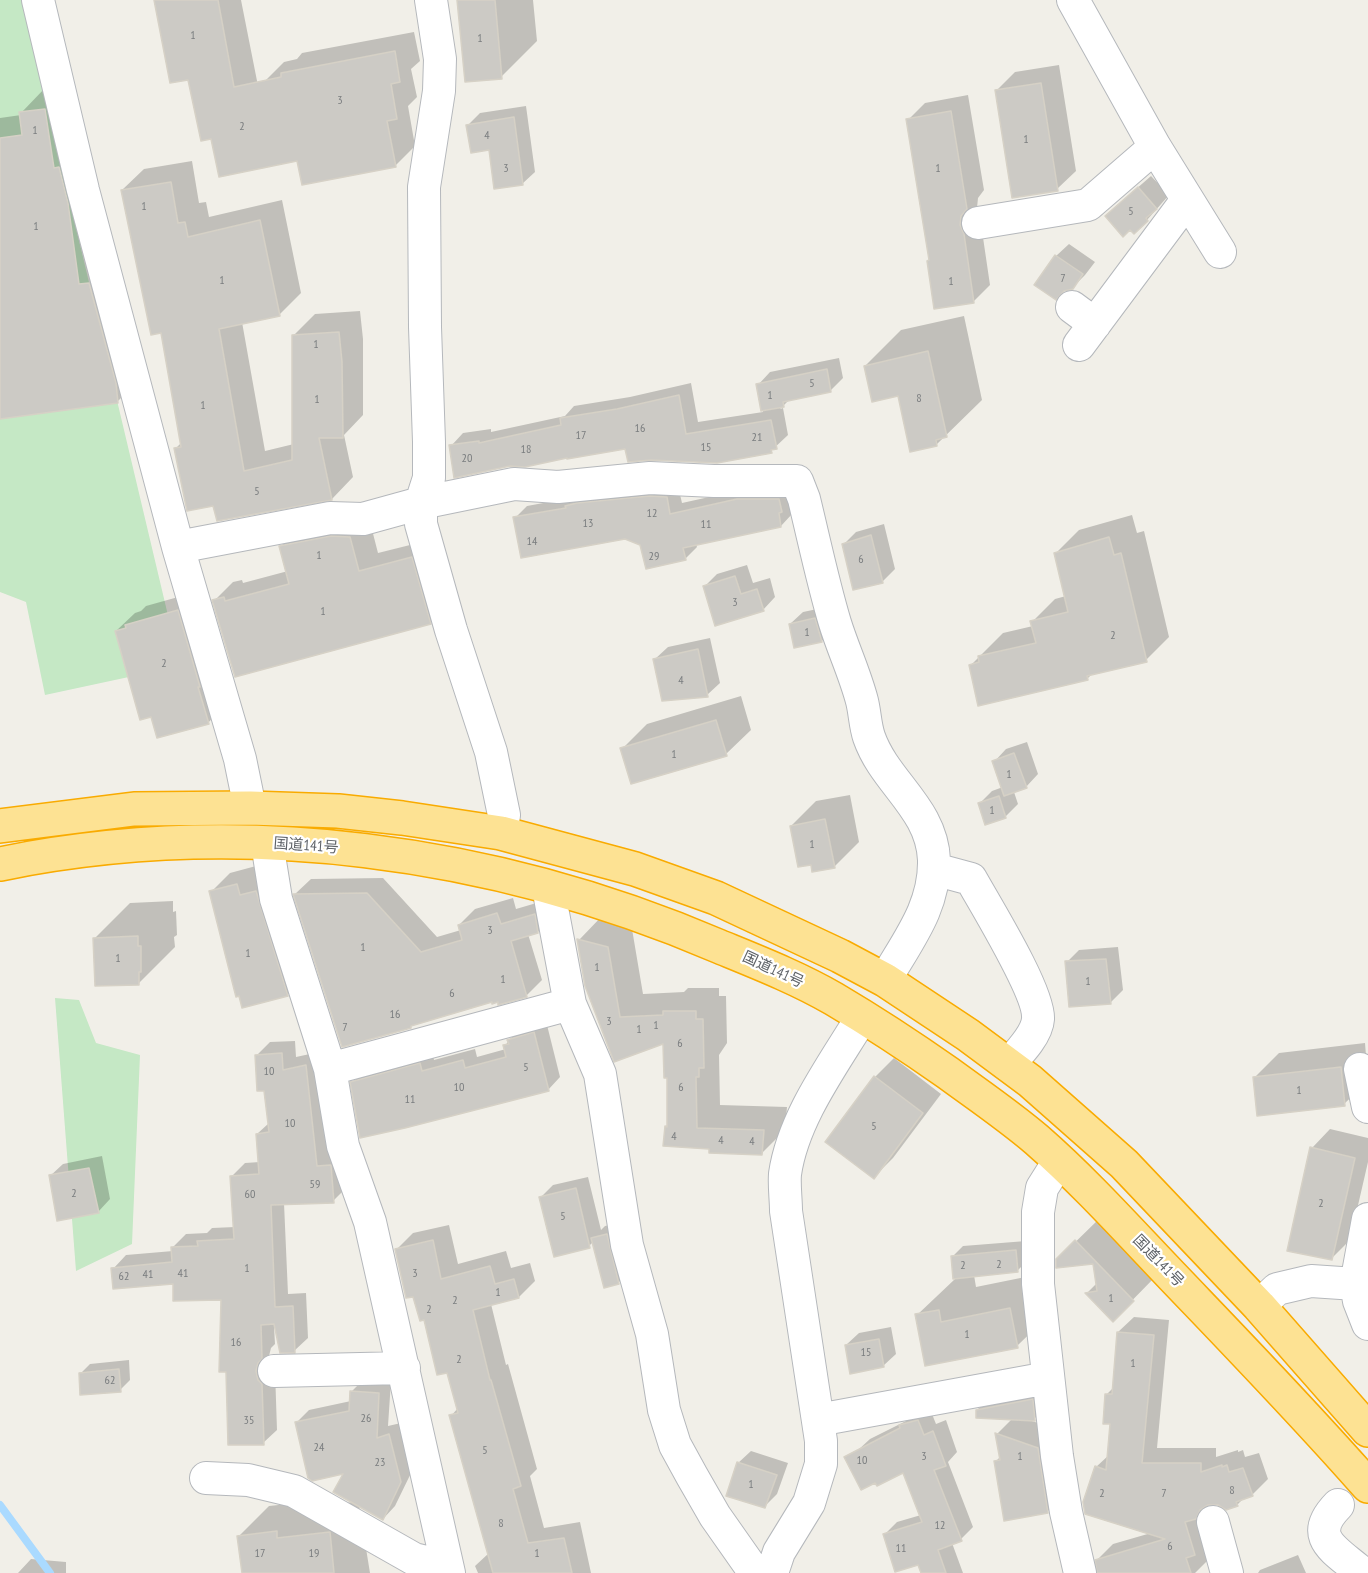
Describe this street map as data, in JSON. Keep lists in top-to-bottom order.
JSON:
{
  "streets": {
    "highway": ["国道141号"]
  },
  "house_numbers": [
    "1",
    "1",
    "3",
    "2",
    "1",
    "4",
    "1",
    "3",
    "1",
    "1",
    "5",
    "1",
    "7",
    "1",
    "1",
    "1",
    "5",
    "1",
    "8",
    "1",
    "1",
    "16",
    "17",
    "21",
    "15",
    "18",
    "20",
    "5",
    "12",
    "13",
    "11",
    "14",
    "1",
    "29",
    "6",
    "3",
    "1",
    "1",
    "2",
    "2",
    "4",
    "1",
    "1",
    "1",
    "1",
    "3",
    "1",
    "1",
    "1",
    "1",
    "1",
    "1",
    "6",
    "16",
    "3",
    "1",
    "7",
    "1",
    "6",
    "5",
    "10",
    "10",
    "6",
    "1",
    "11",
    "10",
    "5",
    "4",
    "4",
    "4",
    "59",
    "2",
    "60",
    "2",
    "5",
    "2",
    "2",
    "1",
    "41",
    "3",
    "41",
    "62",
    "1",
    "1",
    "2",
    "2",
    "1",
    "16",
    "15",
    "2",
    "1",
    "62",
    "26",
    "35",
    "24",
    "5",
    "3",
    "1",
    "10",
    "23",
    "1",
    "8",
    "2",
    "7",
    "8",
    "12",
    "6",
    "11",
    "17",
    "19",
    "1"
  ]
}
